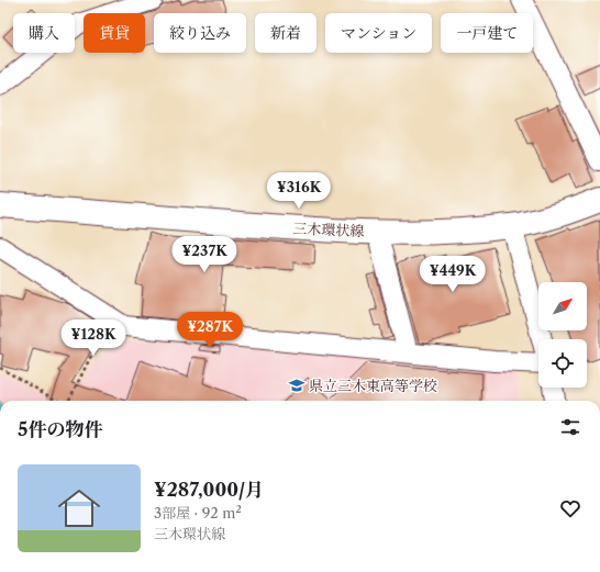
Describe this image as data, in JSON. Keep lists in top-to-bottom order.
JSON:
{
  "streets": {
    "main road": ["三木環状線"]
  },
  "places": {
    "school or university": ["県立三木東高等学校"]
  },
  "north": "top right",
  "page": {
    "chip": [
      "購入",
      "賃貸",
      "絞り込み",
      "新着",
      "マンション",
      "一戸建て"
    ],
    "price": [
      "¥316K",
      "¥237K",
      "¥449K",
      "¥287K",
      "¥128K"
    ],
    "heading": "5件の物件",
    "list": [
      {
        "name": "¥287,000/月",
        "note": "3部屋 · 92 m² · 三木環状線"
      }
    ]
  }
}
